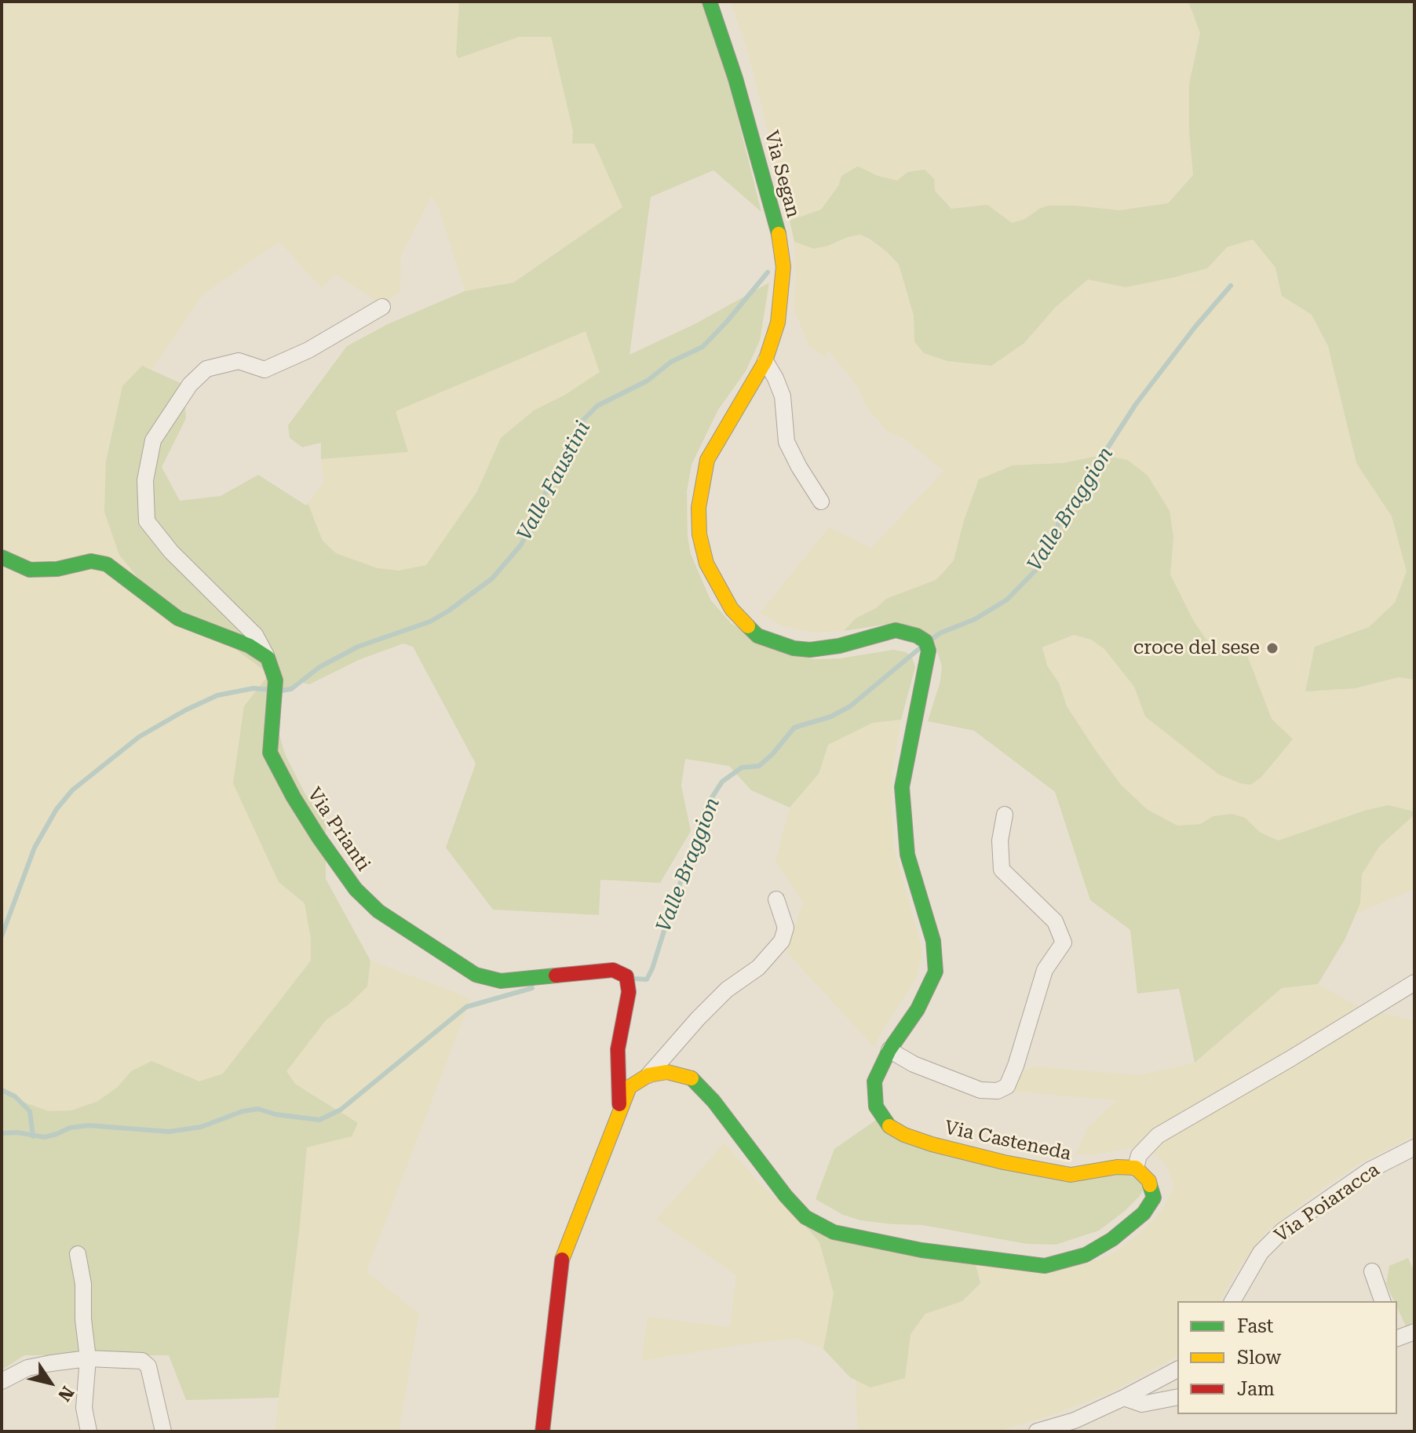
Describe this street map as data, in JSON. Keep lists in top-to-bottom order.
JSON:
{
  "streets": {
    "street": [
      "Via Segan",
      "Via Prianti",
      "Via Casteneda",
      "Via Poiaracca"
    ]
  },
  "crossings": [
    ["Via Segan", "Via Casteneda"]
  ],
  "water": ["Valle Faustini", "Valle Braggion"],
  "places": ["croce del sese"],
  "legend": ["Fast", "Slow", "Jam"],
  "north": "bottom right"
}
